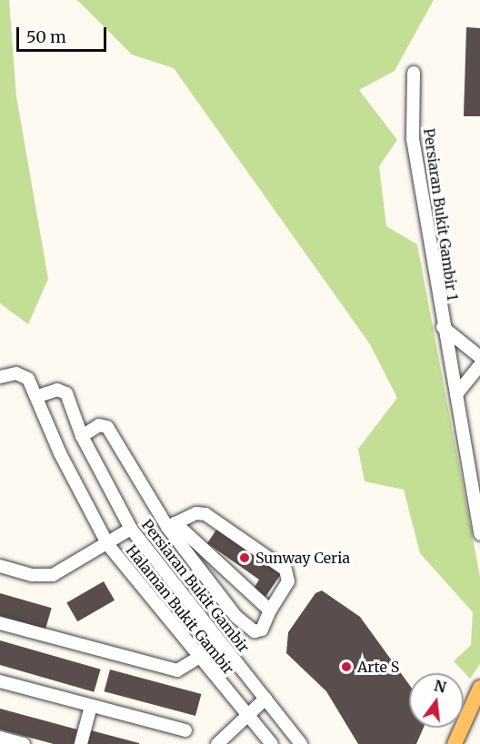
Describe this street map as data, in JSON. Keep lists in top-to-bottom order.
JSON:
{
  "streets": {
    "street": ["Persiaran Bukit Gambir 1", "Persiaran Bukit Gambir", "Halaman Bukit Gambir"]
  },
  "crossings": [
    ["Persiaran Bukit Gambir", "Halaman Bukit Gambir"]
  ],
  "places": ["Sunway Ceria", "Arte S"],
  "scale_bar": "50 m",
  "north": "top"
}
